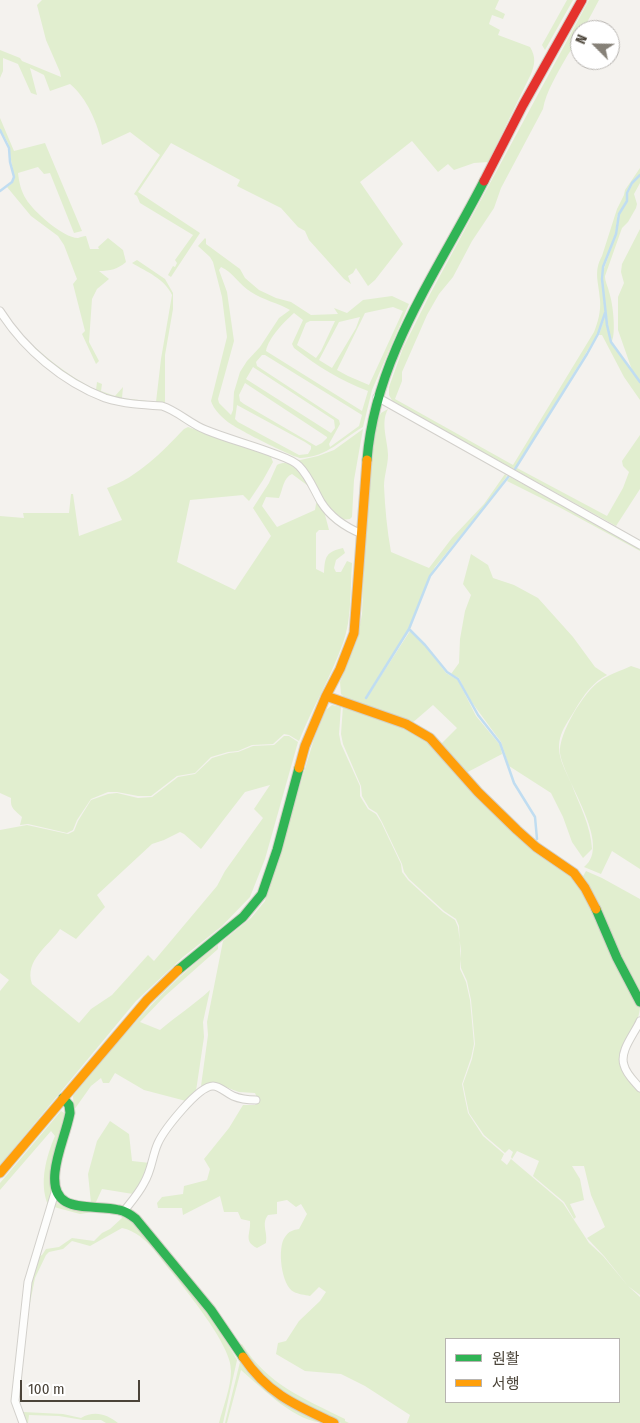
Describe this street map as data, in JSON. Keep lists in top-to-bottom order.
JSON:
{
  "legend": ["원활", "서행"],
  "scale_bar": "100 m",
  "north": "top left"
}
